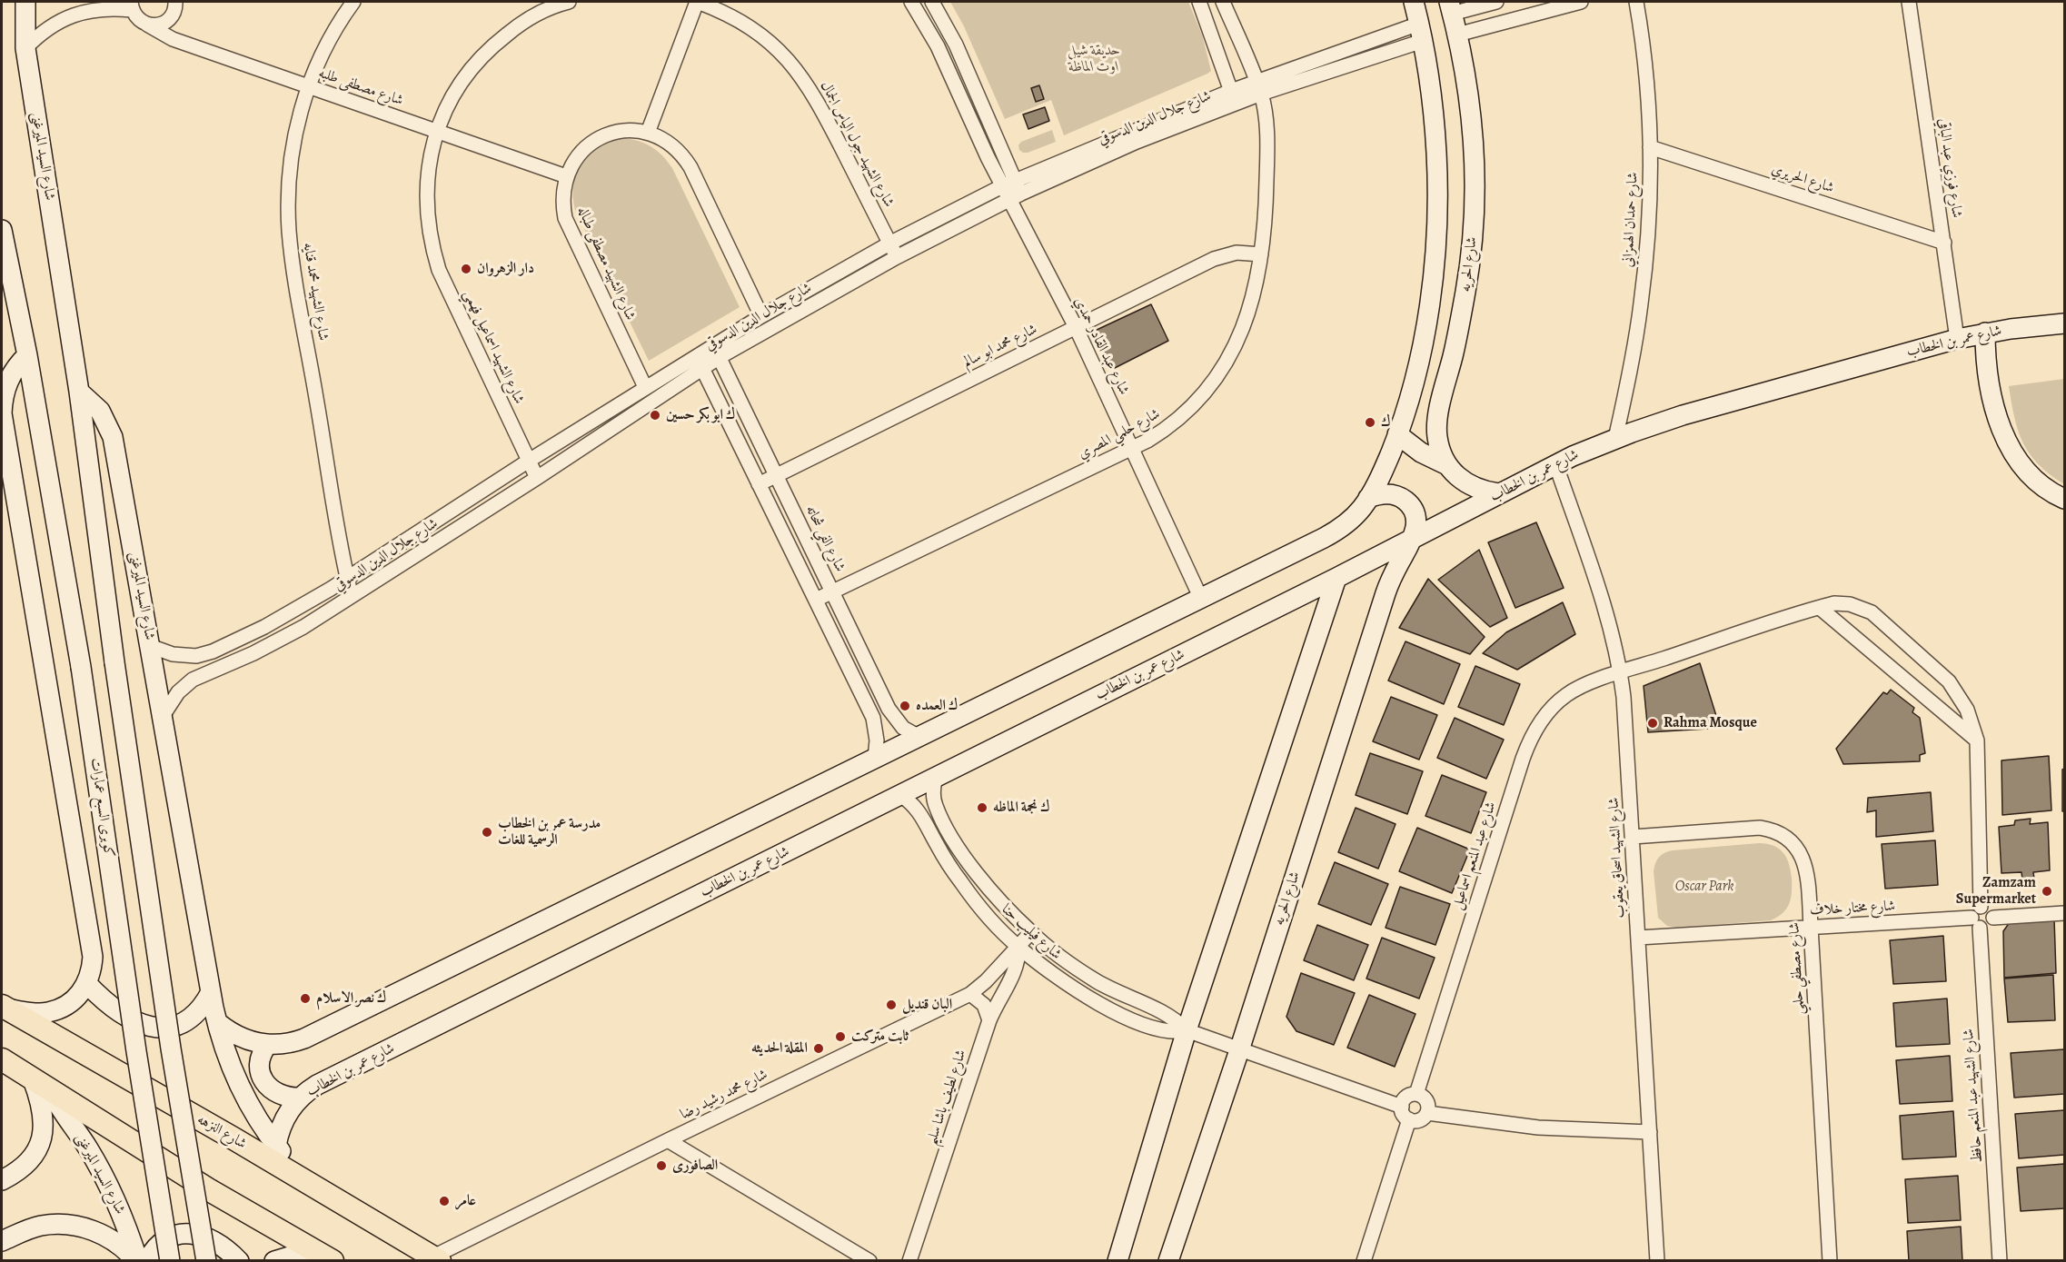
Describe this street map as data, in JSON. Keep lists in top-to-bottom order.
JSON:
{
  "streets": {
    "main road": ["شارع النزهه"],
    "street": [
      "شارع مصطفى طلبه",
      "شارع جلال الدين الدسوقي",
      "شارع الشهيد جول الياس الجمال",
      "شارع السيد الميرغنى",
      "شارع فوزي عبد الباقي",
      "شارع الحريري",
      "شارع حمدان الهمزاني",
      "شارع الشهيد مصطفى طباله",
      "شارع الحريه",
      "شارع الشهيد محمد قنايه",
      "شارع عمر بن الخطاب",
      "شارع محمد ابو سالم",
      "شارع عبد القادر حمدي",
      "شارع الشهيد اسماعيل فهمي",
      "شارع حلمي المصري",
      "شارع الفي شحاته",
      "كوبرى السبع عمارات",
      "شارع عبد المنعم اسماعيل",
      "شارع الشهيد اسحاق يعقوب",
      "شارع مختار خلاف",
      "شارع فيليب حنا",
      "شارع مصطفي حلمي",
      "شارع محمد رشيد رضا",
      "شارع الشهيد عبد المنعم حافظ",
      "شارع لطيف باشا سليم"
    ]
  },
  "crossings": [
    ["شارع مصطفى طلبه", "شارع الشهيد مصطفى طباله"],
    ["شارع مصطفى طلبه", "شارع الشهيد محمد قنايه"],
    ["شارع مصطفى طلبه", "شارع الشهيد اسماعيل فهمي"],
    ["شارع جلال الدين الدسوقي", "شارع الشهيد جول الياس الجمال"],
    ["شارع جلال الدين الدسوقي", "شارع السيد الميرغنى"],
    ["شارع جلال الدين الدسوقي", "شارع الشهيد مصطفى طباله"],
    ["شارع جلال الدين الدسوقي", "شارع الشهيد محمد قنايه"],
    ["شارع جلال الدين الدسوقي", "شارع عبد القادر حمدي"],
    ["شارع جلال الدين الدسوقي", "شارع الشهيد اسماعيل فهمي"],
    ["شارع جلال الدين الدسوقي", "شارع حلمي المصري"],
    ["شارع جلال الدين الدسوقي", "شارع الفي شحاته"],
    ["شارع السيد الميرغنى", "شارع عمر بن الخطاب"],
    ["شارع السيد الميرغنى", "شارع النزهه"],
    ["شارع فوزي عبد الباقي", "شارع الحريري"],
    ["شارع فوزي عبد الباقي", "شارع عمر بن الخطاب"],
    ["شارع الحريري", "شارع حمدان الهمزاني"],
    ["شارع حمدان الهمزاني", "شارع عمر بن الخطاب"],
    ["شارع الحريه", "شارع عمر بن الخطاب"],
    ["شارع الحريه", "شارع فيليب حنا"],
    ["شارع عمر بن الخطاب", "شارع الشهيد اسحاق يعقوب"],
    ["شارع عمر بن الخطاب", "شارع فيليب حنا"],
    ["شارع محمد ابو سالم", "شارع عبد القادر حمدي"],
    ["شارع محمد ابو سالم", "شارع حلمي المصري"],
    ["شارع محمد ابو سالم", "شارع الفي شحاته"],
    ["شارع عبد القادر حمدي", "شارع حلمي المصري"],
    ["شارع حلمي المصري", "شارع الفي شحاته"],
    ["شارع عبد المنعم اسماعيل", "شارع الشهيد اسحاق يعقوب"],
    ["شارع عبد المنعم اسماعيل", "شارع فيليب حنا"],
    ["شارع الشهيد اسحاق يعقوب", "شارع مختار خلاف"],
    ["شارع الشهيد اسحاق يعقوب", "شارع مصطفي حلمي"],
    ["شارع مختار خلاف", "شارع مصطفي حلمي"],
    ["شارع مختار خلاف", "شارع الشهيد عبد المنعم حافظ"],
    ["شارع فيليب حنا", "شارع محمد رشيد رضا"],
    ["شارع فيليب حنا", "شارع لطيف باشا سليم"],
    ["شارع محمد رشيد رضا", "شارع لطيف باشا سليم"],
    ["شارع محمد رشيد رضا", "شارع النزهه"]
  ],
  "parks": ["حديقة شيل اوت الماظة", "Oscar Park"],
  "places": [
    "دار الزهروان",
    "ك ابو بكر حسين",
    "ك",
    "ك العمده",
    "Rahma Mosque",
    "ك نجمة الماظه",
    "مدرسة عمر بن الخطاب الرسمية للغات",
    "Zamzam Supermarket",
    "ك نصر الاسلام",
    "البان قنديل",
    "ثابت متركت",
    "المقلة الحديثه",
    "الصافورى",
    "عامر"
  ]
}
